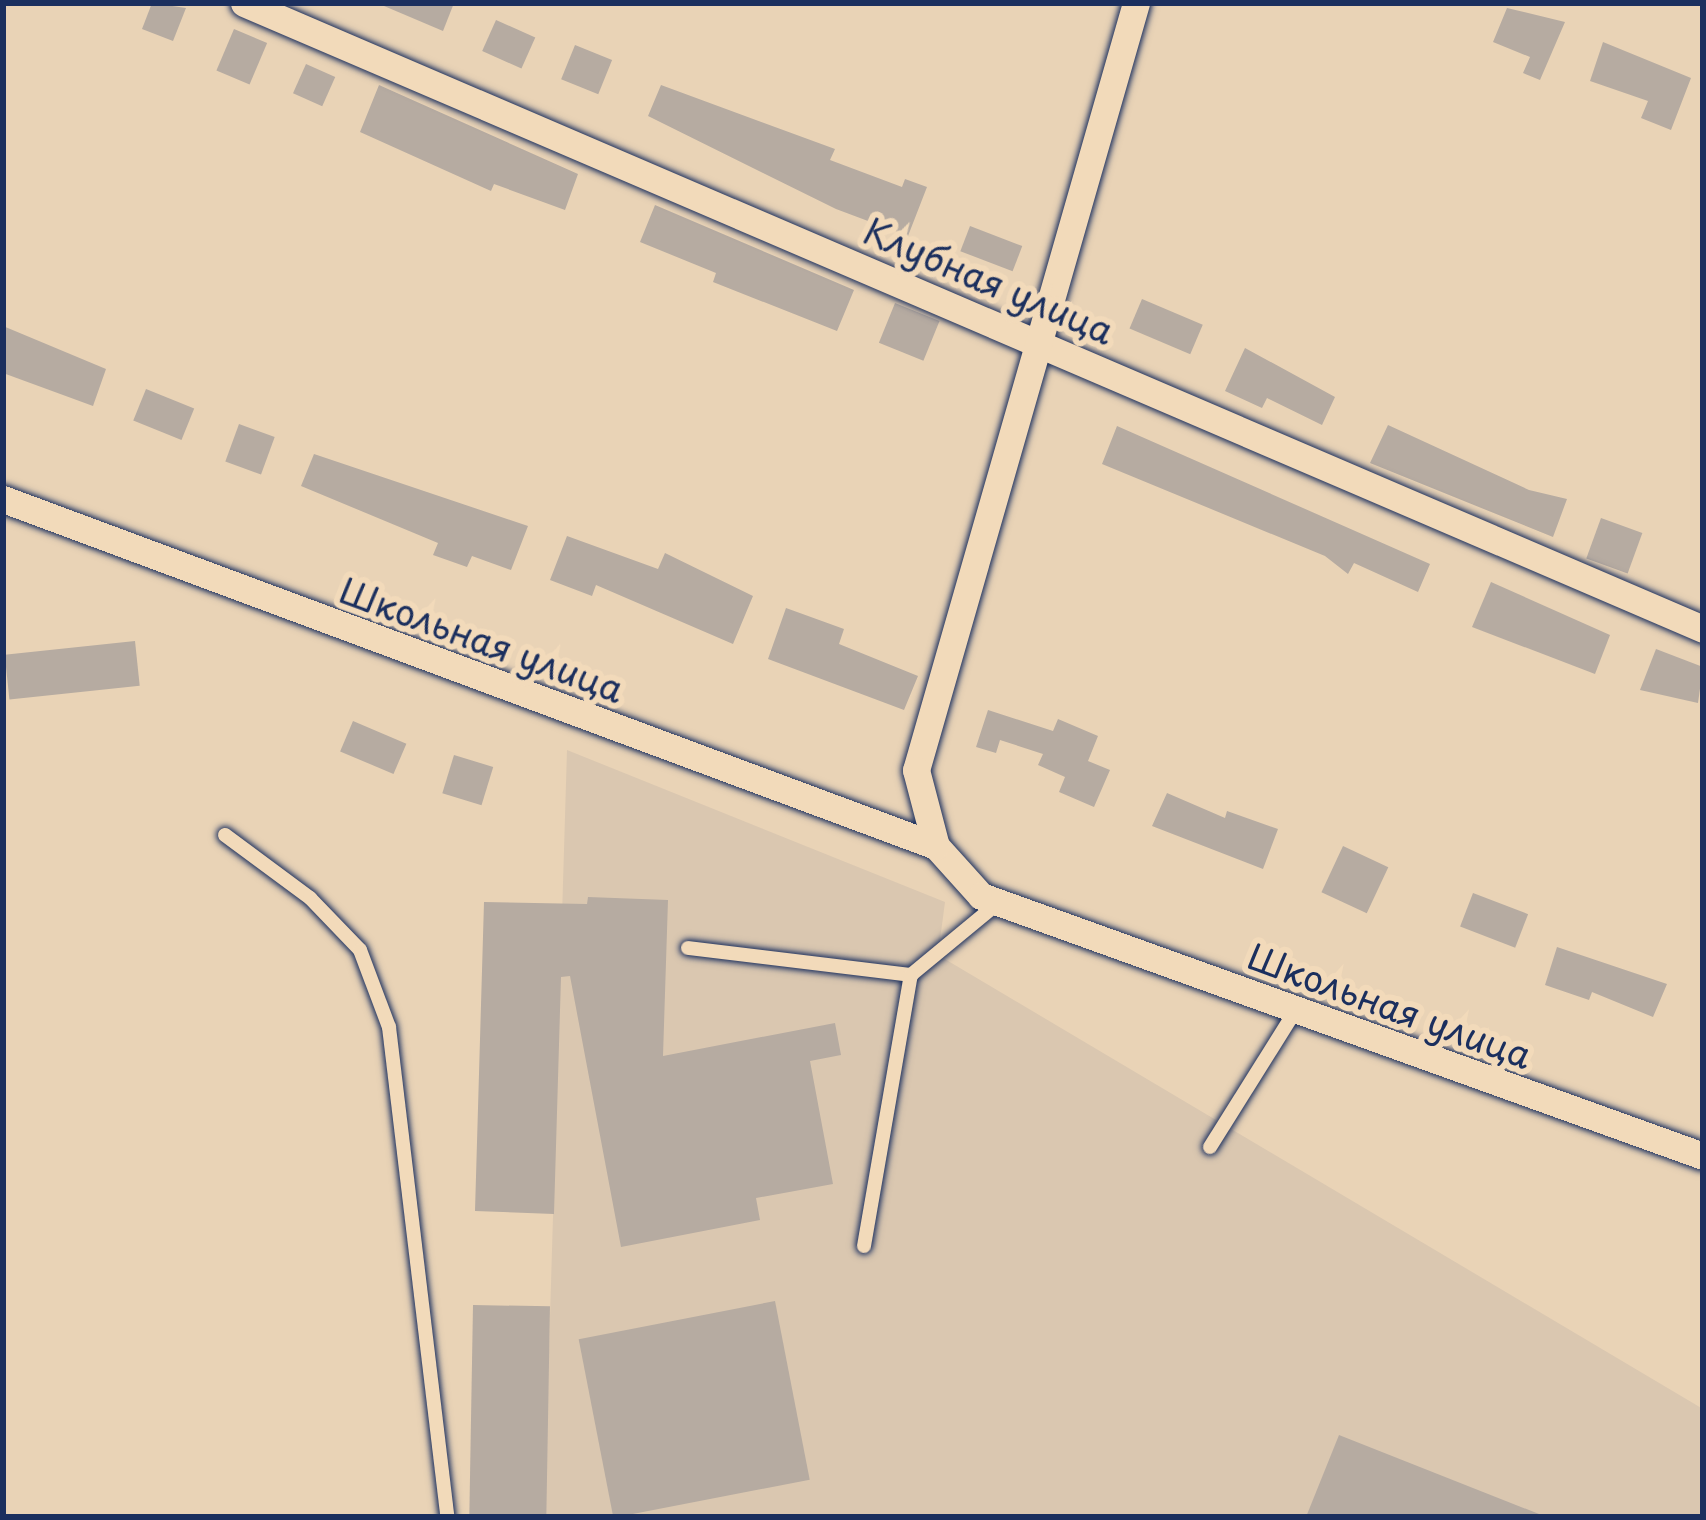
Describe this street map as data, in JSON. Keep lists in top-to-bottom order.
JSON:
{
  "streets": {
    "street": ["Клубная улица", "Школьная улица"]
  },
  "crossings": [
    ["Клубная улица", "Школьная улица"]
  ]
}
